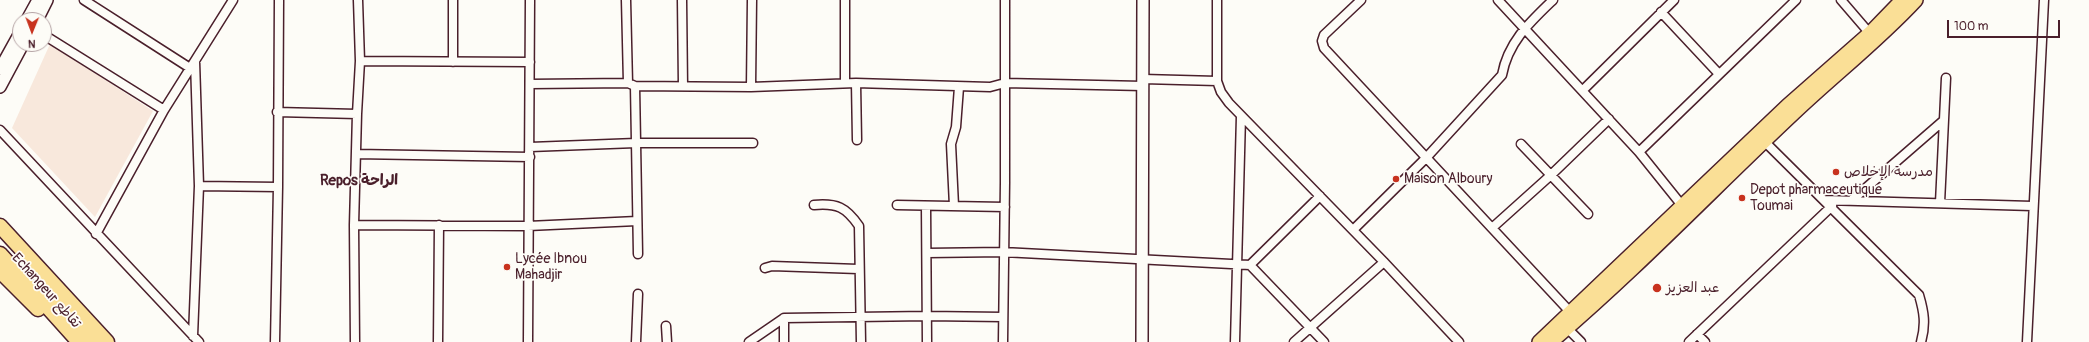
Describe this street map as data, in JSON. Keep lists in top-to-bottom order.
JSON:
{
  "streets": {
    "highway": ["Echangeur تقاطع"]
  },
  "districts": ["Repos الراحة"],
  "places": [
    "مدرسة الإخلاص",
    "Maison Alboury",
    "Depot pharmaceutique Toumai",
    "Lycée Ibnou Mahadjir",
    "عبد العزيز"
  ],
  "scale_bar": "100 m",
  "north": "bottom"
}
